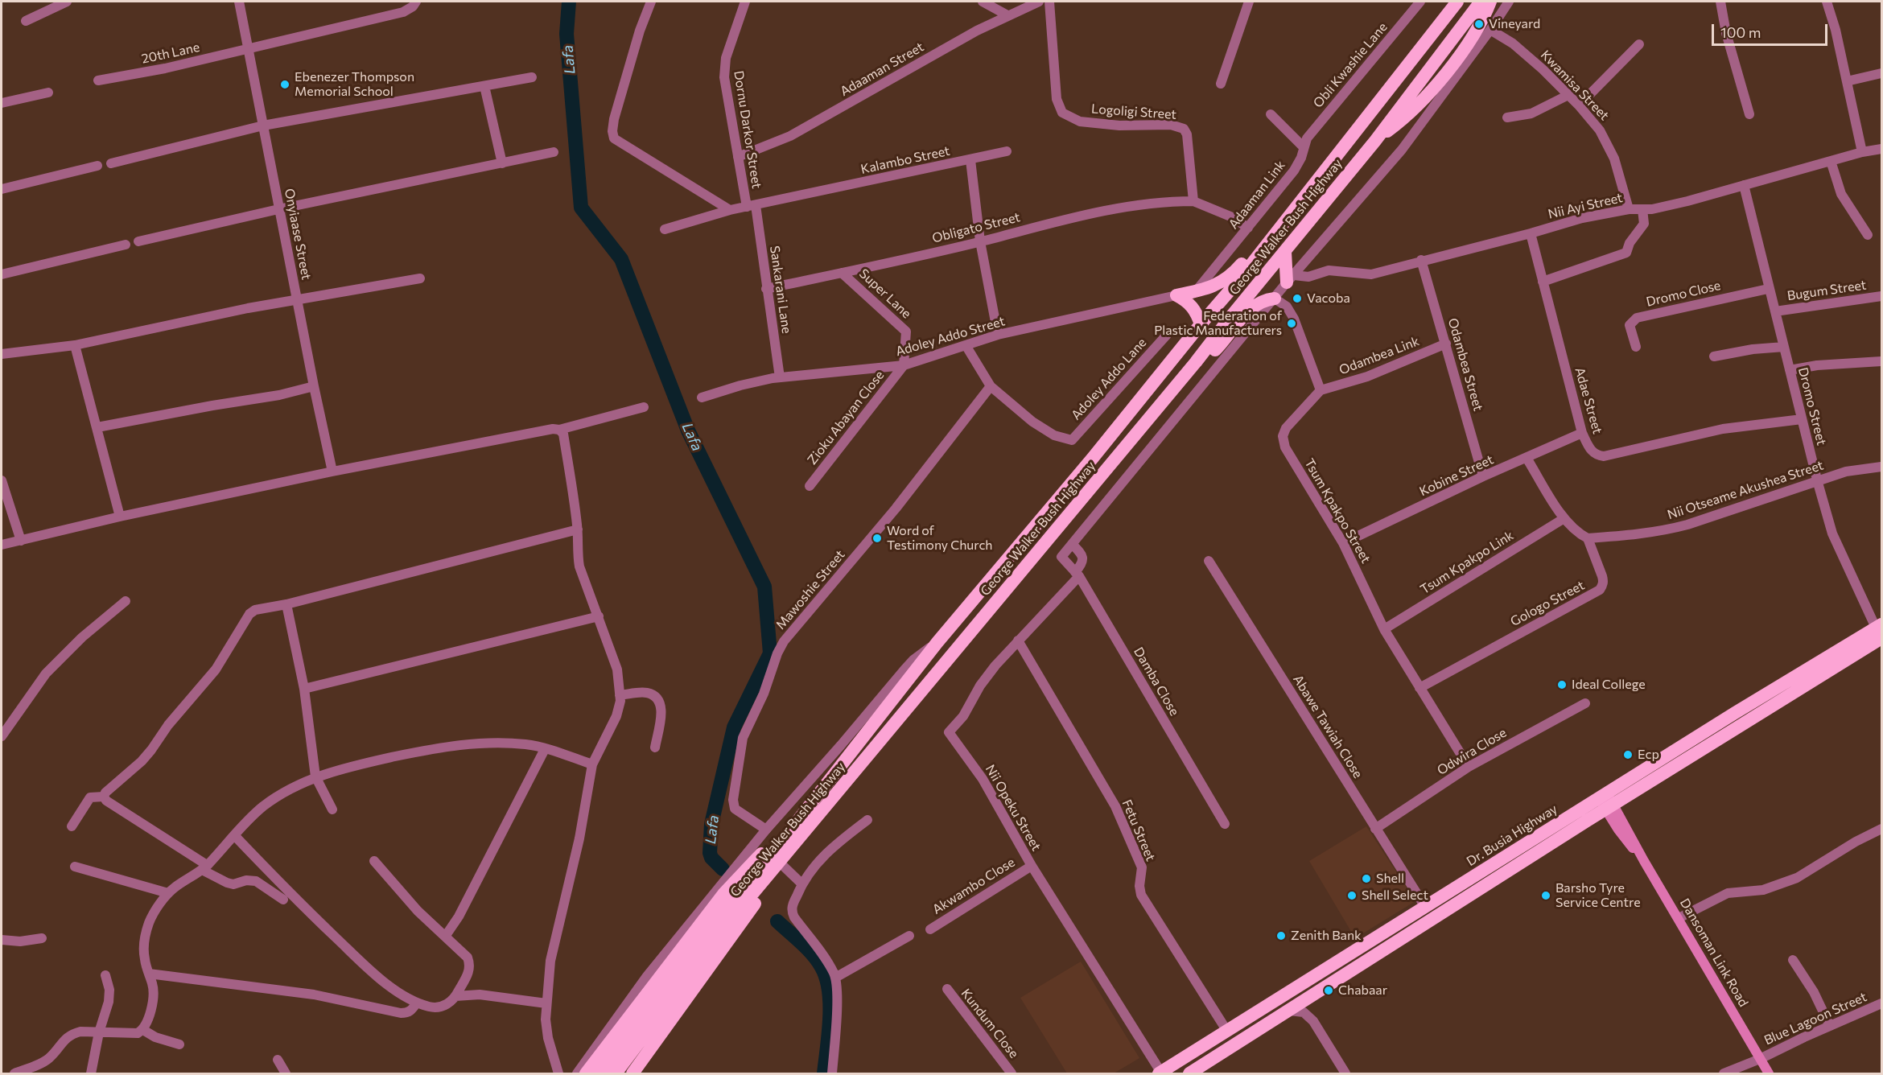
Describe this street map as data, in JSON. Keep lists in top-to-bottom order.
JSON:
{
  "streets": {
    "highway": ["George Walker Bush Highway", "Dr. Busia Highway"],
    "main road": ["Dansoman Link Road"],
    "street": [
      "20th Lane",
      "Obli Kwashie Lane",
      "Adaaman Street",
      "Kwamisa Street",
      "Logoligi Street",
      "Dornu Darkor Street",
      "Kalambo Street",
      "Adaaman Link",
      "Nii Ayi Street",
      "Obligato Street",
      "Onyiaase Street",
      "Sankarani Lane",
      "Bugum Street",
      "Super Lane",
      "Dromo Close",
      "Adoley Addo Street",
      "Odambea Link",
      "Odambea Street",
      "Adoley Addo Lane",
      "Adae Street",
      "Dromo Street",
      "Zioku Abayan Close",
      "Kobine Street",
      "Nii Otseame Akushea Street",
      "Tsum Kpakpo Street",
      "Tsum Kpakpo Link",
      "Mawoshie Street",
      "Gologo Street",
      "Damba Close",
      "Abawe Tawiah Close",
      "Odwira Close",
      "Nii Opeku Street",
      "Fetu Street",
      "Akwambo Close",
      "Blue Lagoon Street",
      "Kundum Close"
    ]
  },
  "crossings": [
    ["20th Lane", "Onyiaase Street"],
    ["Obli Kwashie Lane", "Adaaman Link"],
    ["Adaaman Street", "Dornu Darkor Street"],
    ["Kwamisa Street", "Nii Ayi Street"],
    ["Logoligi Street", "Obligato Street"],
    ["Dornu Darkor Street", "Kalambo Street"],
    ["Dornu Darkor Street", "Sankarani Lane"],
    ["Kalambo Street", "Obligato Street"],
    ["Kalambo Street", "Sankarani Lane"],
    ["Kalambo Street", "Adoley Addo Street"],
    ["Nii Ayi Street", "Odambea Street"],
    ["Nii Ayi Street", "Adae Street"],
    ["Nii Ayi Street", "Dromo Street"],
    ["George Walker Bush Highway", "Mawoshie Street"],
    ["Obligato Street", "Sankarani Lane"],
    ["Obligato Street", "Super Lane"],
    ["Sankarani Lane", "Adoley Addo Street"],
    ["Bugum Street", "Dromo Street"],
    ["Super Lane", "Adoley Addo Street"],
    ["Super Lane", "Zioku Abayan Close"],
    ["Dromo Close", "Dromo Street"],
    ["Adoley Addo Street", "Adoley Addo Lane"],
    ["Adoley Addo Street", "Zioku Abayan Close"],
    ["Odambea Link", "Odambea Street"],
    ["Odambea Link", "Tsum Kpakpo Street"],
    ["Odambea Street", "Kobine Street"],
    ["Adoley Addo Lane", "Mawoshie Street"],
    ["Adae Street", "Dromo Street"],
    ["Adae Street", "Kobine Street"],
    ["Dromo Street", "Nii Otseame Akushea Street"],
    ["Dromo Street", "Dr. Busia Highway"],
    ["Kobine Street", "Tsum Kpakpo Street"],
    ["Nii Otseame Akushea Street", "Gologo Street"],
    ["Tsum Kpakpo Street", "Tsum Kpakpo Link"],
    ["Tsum Kpakpo Street", "Gologo Street"],
    ["Tsum Kpakpo Street", "Odwira Close"],
    ["Damba Close", "Nii Opeku Street"],
    ["Abawe Tawiah Close", "Odwira Close"],
    ["Abawe Tawiah Close", "Dr. Busia Highway"],
    ["Nii Opeku Street", "Fetu Street"],
    ["Nii Opeku Street", "Dr. Busia Highway"],
    ["Nii Opeku Street", "Akwambo Close"],
    ["Fetu Street", "Dr. Busia Highway"],
    ["Dr. Busia Highway", "Dansoman Link Road"],
    ["Dansoman Link Road", "Blue Lagoon Street"]
  ],
  "water": ["Lafa"],
  "places": [
    "Vineyard",
    "Ebenezer Thompson Memorial School",
    "Vacoba",
    "Federation of Plastic Manufacturers",
    "Word of Testimony Church",
    "Ideal College",
    "Ecp",
    "Shell",
    "Shell Select",
    "Barsho Tyre Service Centre",
    "Zenith Bank",
    "Chabaar"
  ],
  "scale_bar": "100 m"
}
